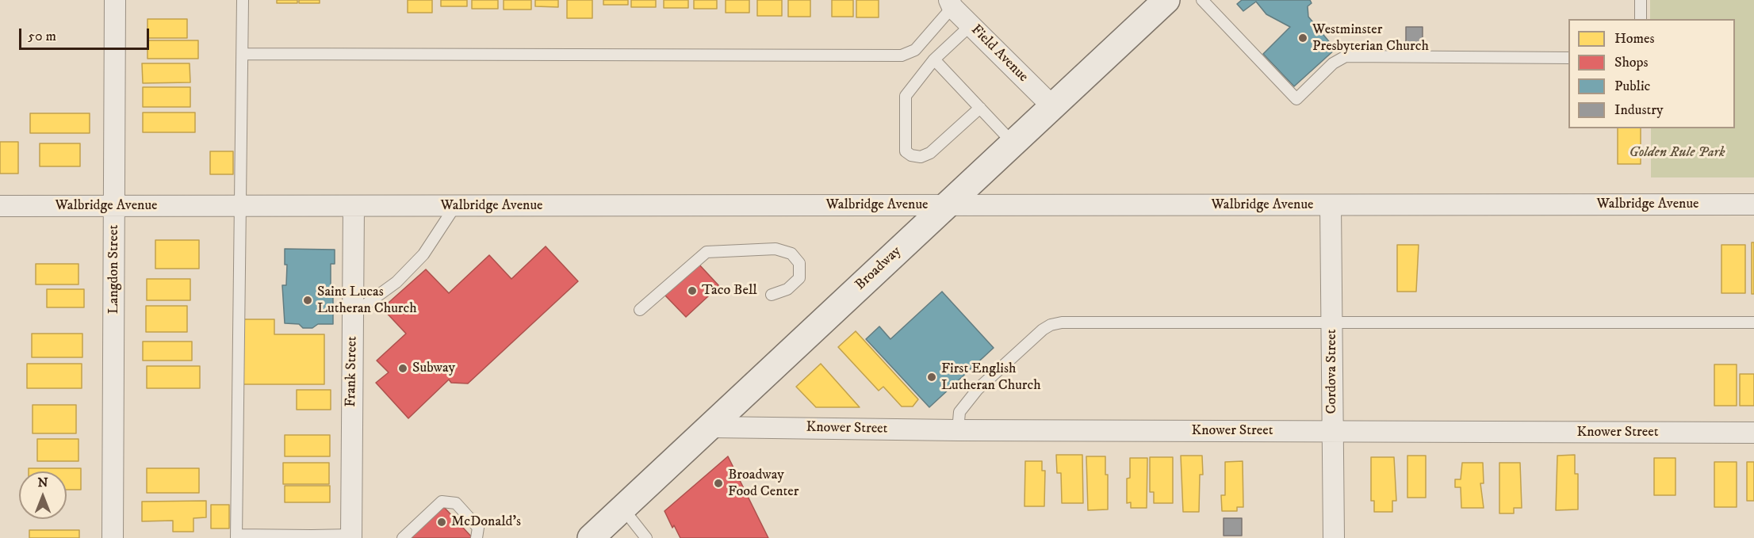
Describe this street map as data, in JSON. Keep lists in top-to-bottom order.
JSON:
{
  "streets": {
    "street": [
      "Field Avenue",
      "Walbridge Avenue",
      "Broadway",
      "Langdon Street",
      "Frank Street",
      "Cordova Street",
      "Knower Street"
    ]
  },
  "crossings": [
    ["Field Avenue", "Broadway"],
    ["Walbridge Avenue", "Broadway"],
    ["Walbridge Avenue", "Langdon Street"],
    ["Walbridge Avenue", "Frank Street"],
    ["Walbridge Avenue", "Cordova Street"],
    ["Broadway", "Knower Street"],
    ["Cordova Street", "Knower Street"]
  ],
  "parks": ["Golden Rule Park"],
  "places": [
    "Westminster Presbyterian Church",
    "Taco Bell",
    "Saint Lucas Lutheran Church",
    "Subway",
    "First English Lutheran Church",
    "Broadway Food Center",
    "McDonald's"
  ],
  "legend": [
    "Homes",
    "Shops",
    "Public",
    "Industry"
  ],
  "scale_bar": "50 m",
  "north": "top"
}
